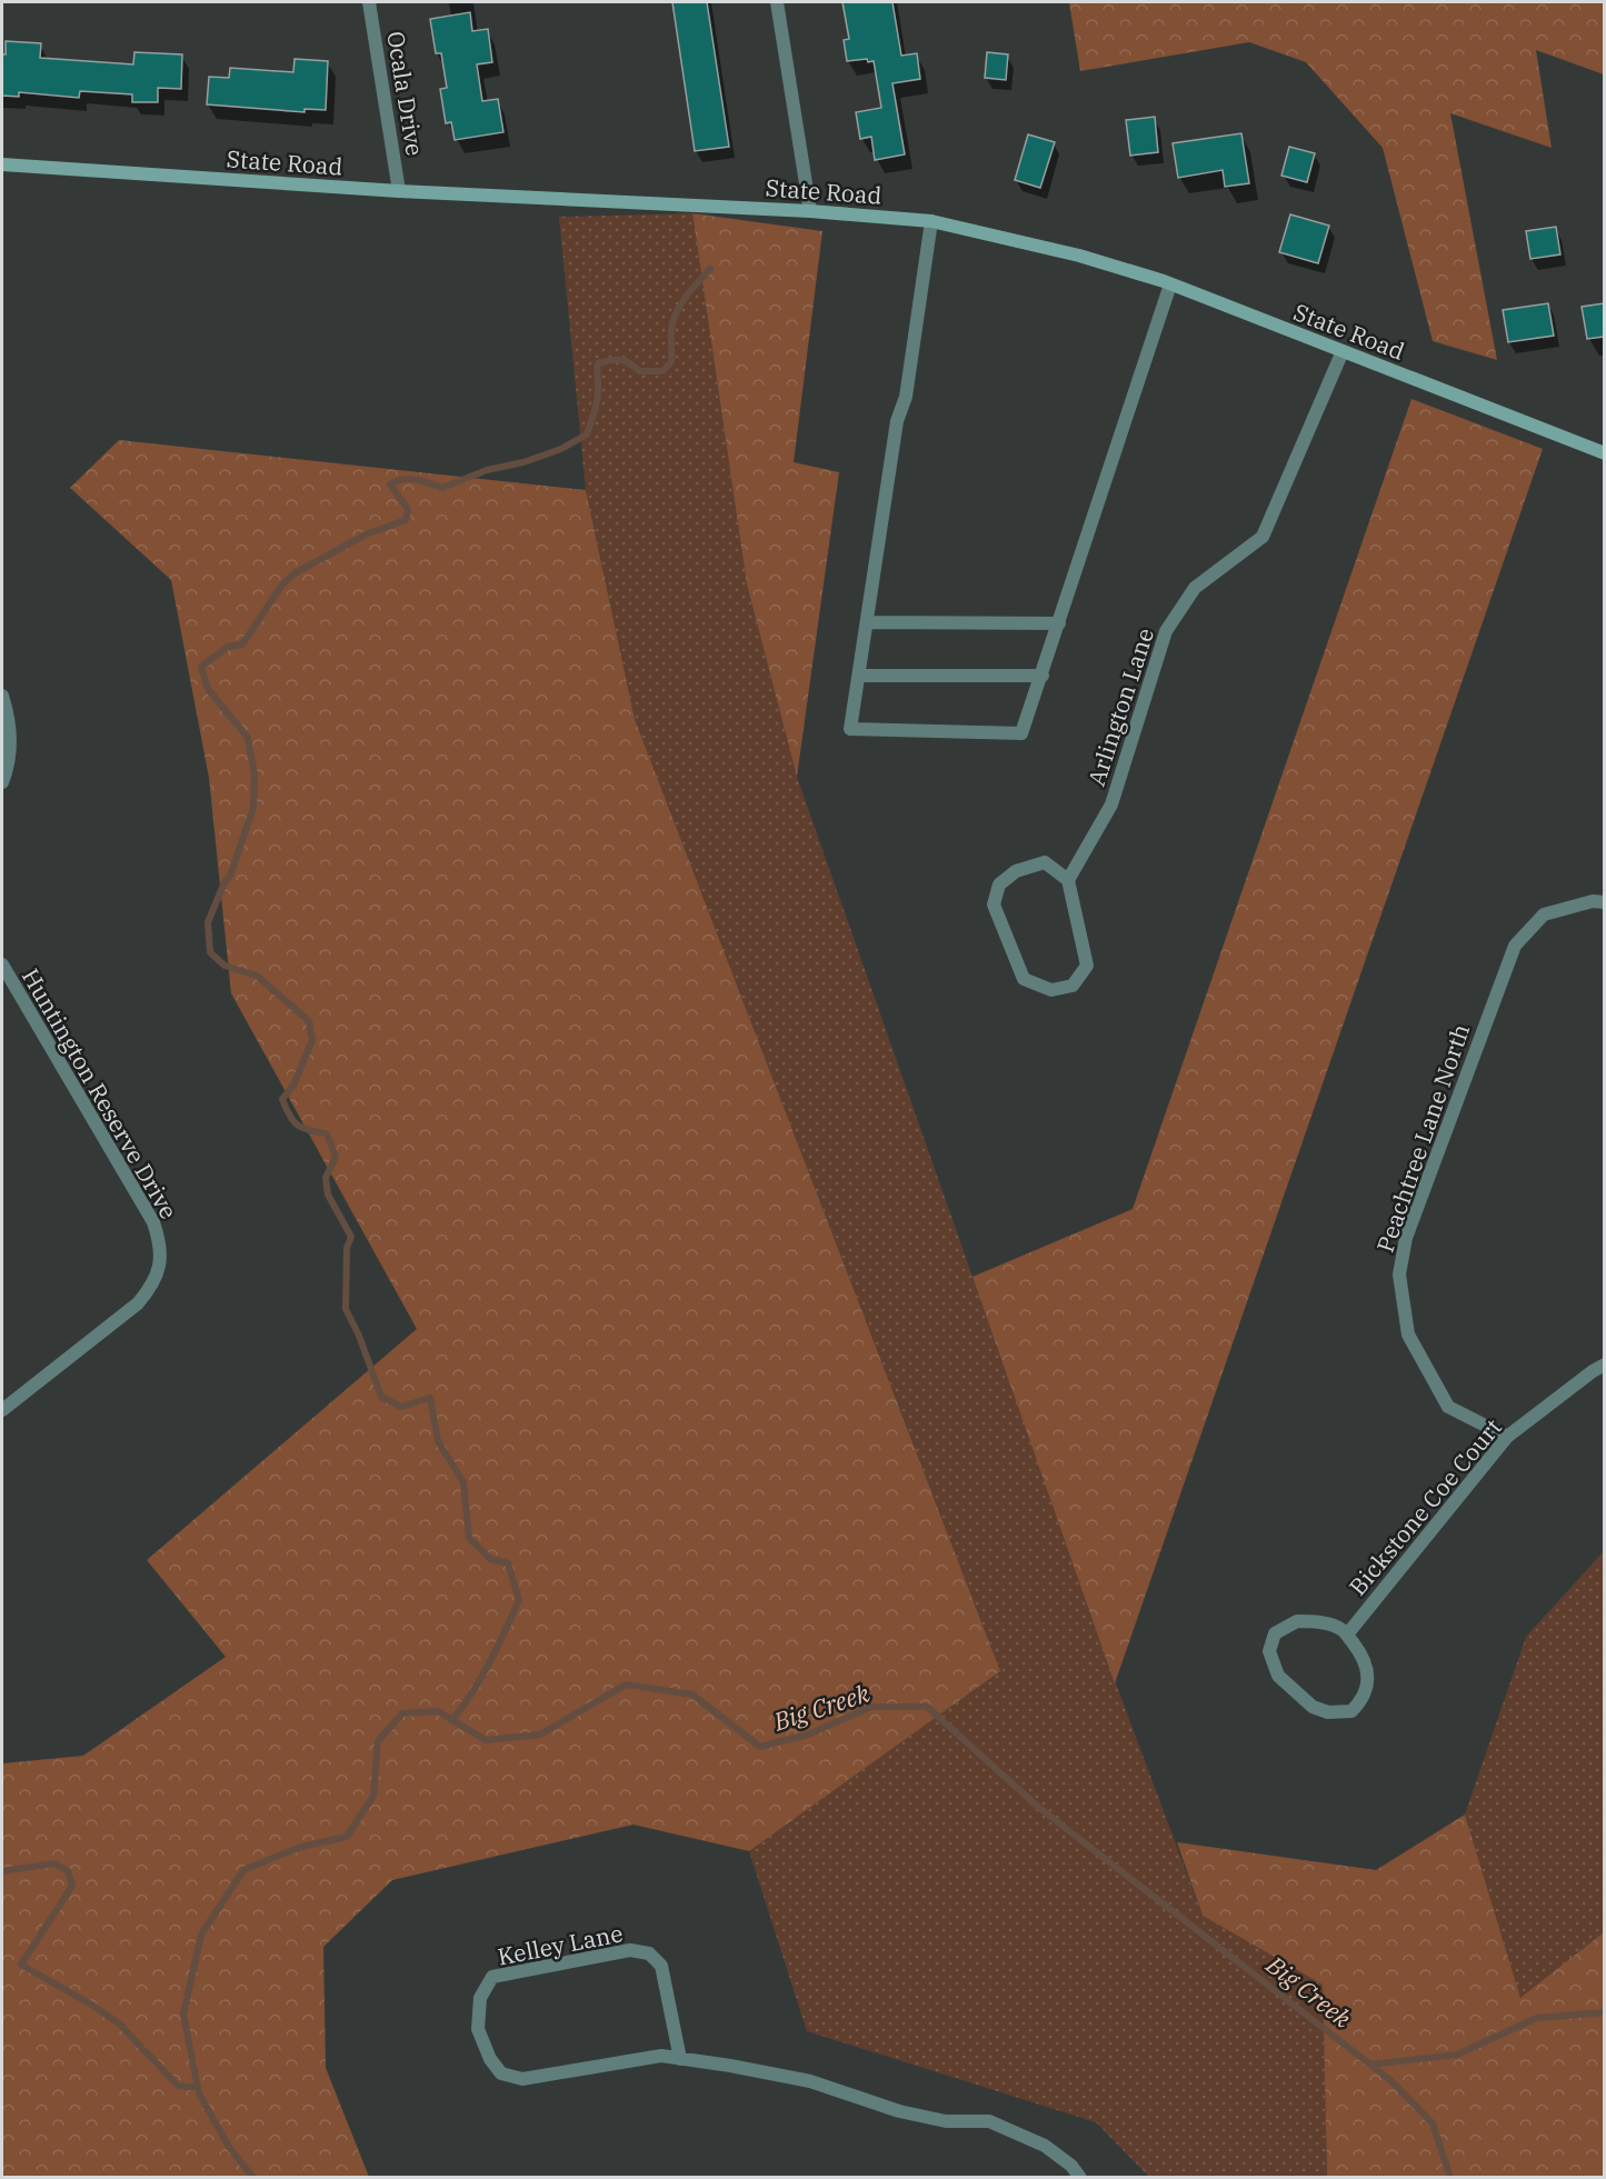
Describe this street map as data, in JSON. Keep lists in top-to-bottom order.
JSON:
{
  "streets": {
    "main road": ["State Road"],
    "street": [
      "Ocala Drive",
      "Arlington Lane",
      "Huntington Reserve Drive",
      "Peachtree Lane North",
      "Bickstone Coe Court",
      "Kelley Lane"
    ]
  },
  "crossings": [
    ["Ocala Drive", "State Road"],
    ["State Road", "Arlington Lane"],
    ["Peachtree Lane North", "Bickstone Coe Court"]
  ],
  "water": ["Big Creek"]
}
